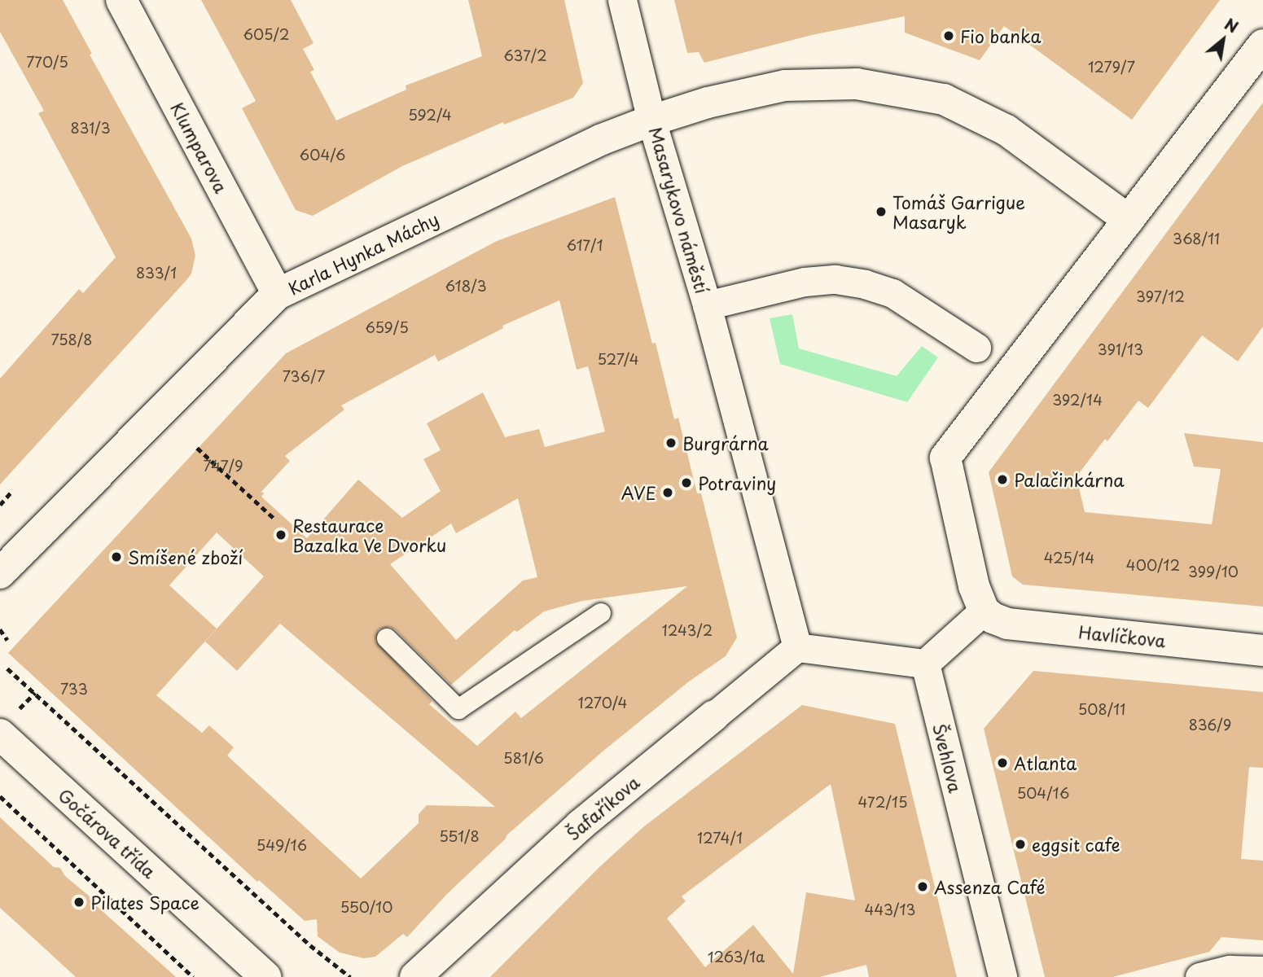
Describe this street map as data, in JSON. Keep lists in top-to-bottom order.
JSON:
{
  "streets": {
    "street": [
      "Klumparova",
      "Masarykovo náměstí",
      "Karla Hynka Máchy",
      "Havlíčkova",
      "Švehlova",
      "Šafaříkova",
      "Gočárova třída"
    ]
  },
  "crossings": [
    ["Klumparova", "Karla Hynka Máchy"],
    ["Masarykovo náměstí", "Karla Hynka Máchy"],
    ["Masarykovo náměstí", "Šafaříkova"]
  ],
  "places": [
    "Fio banka",
    "Tomáš Garrigue Masaryk",
    "Burgrárna",
    "Palačinkárna",
    "Potraviny",
    "AVE",
    "Restaurace Bazalka Ve Dvorku",
    "Smíšené zboží",
    "Atlanta",
    "eggsit cafe",
    "Assenza Café",
    "Pilates Space"
  ],
  "house_numbers": [
    "605/2",
    "637/2",
    "770/5",
    "1279/7",
    "592/4",
    "831/3",
    "604/6",
    "368/11",
    "617/1",
    "833/1",
    "618/3",
    "397/12",
    "659/5",
    "758/8",
    "391/13",
    "527/4",
    "736/7",
    "392/14",
    "747/9",
    "425/14",
    "400/12",
    "399/10",
    "1243/2",
    "733",
    "1270/4",
    "508/11",
    "836/9",
    "581/6",
    "504/16",
    "472/15",
    "551/8",
    "1274/1",
    "549/16",
    "550/10",
    "443/13",
    "1263/1a"
  ],
  "north": "top right"
}
